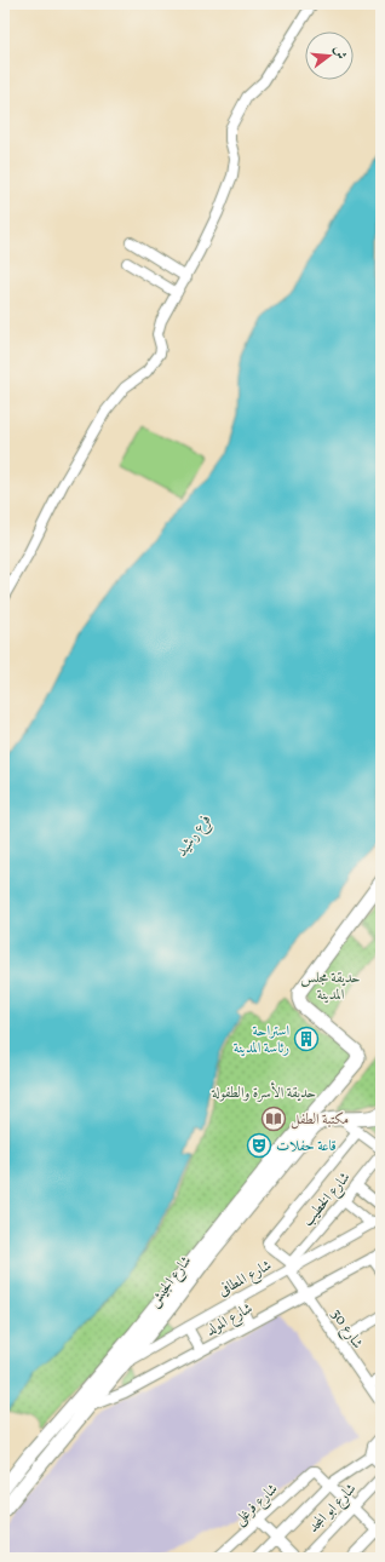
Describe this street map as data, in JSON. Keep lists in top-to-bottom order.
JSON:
{
  "streets": {
    "main road": ["شارع الجيش"],
    "street": [
      "شارع الخطيب",
      "شارع المطافى",
      "شارع المولد",
      "شارع 30",
      "شارع فرغلى",
      "شارع ابو المجد"
    ]
  },
  "crossings": [
    ["شارع الخطيب", "شارع المطافى"],
    ["شارع الخطيب", "شارع 30"],
    ["شارع المطافى", "شارع الجيش"],
    ["شارع المطافى", "شارع 30"],
    ["شارع الجيش", "شارع المولد"],
    ["شارع المولد", "شارع 30"]
  ],
  "water": ["فرع رشيد"],
  "parks": ["حديقة مجلس المدينة", "حديقة الأسرة والطفولة"],
  "places": {
    "building": ["استراحة رئاسة المدينة"],
    "library": ["مكتبة الطفل"],
    "theatre": ["قاعة حفلات"]
  },
  "north": "right"
}
